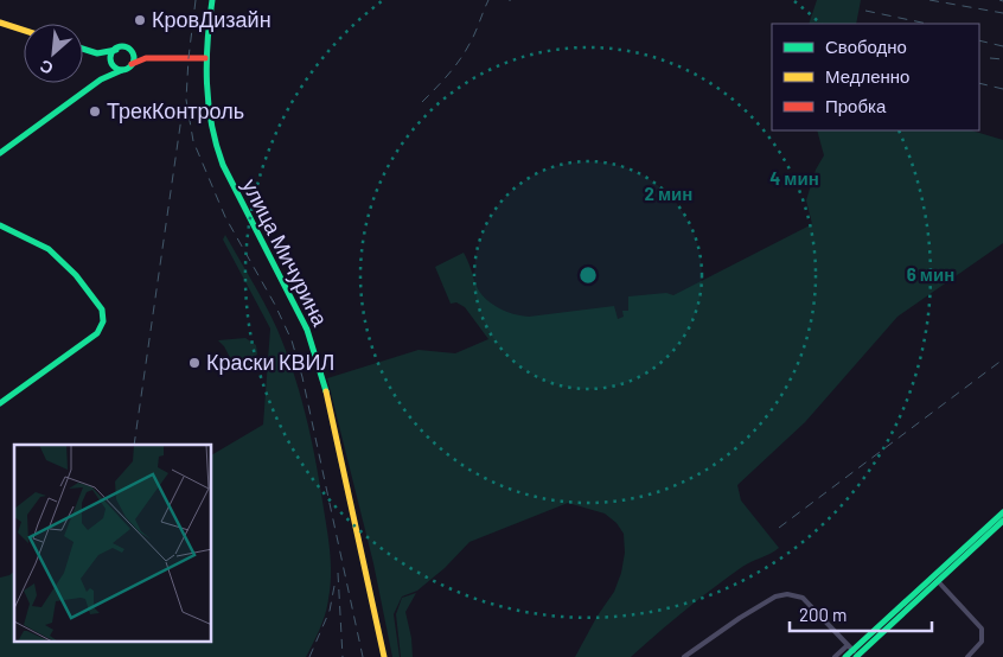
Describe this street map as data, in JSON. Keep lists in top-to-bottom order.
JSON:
{
  "streets": {
    "main road": ["улица Мичурина"]
  },
  "places": ["КровДизайн", "ТрекКонтроль", "Краски КВИЛ"],
  "legend": ["Свободно", "Медленно", "Пробка"],
  "scale_bar": "200 m",
  "north": "bottom left",
  "rings": ["4 мин", "2 мин", "6 мин"]
}
